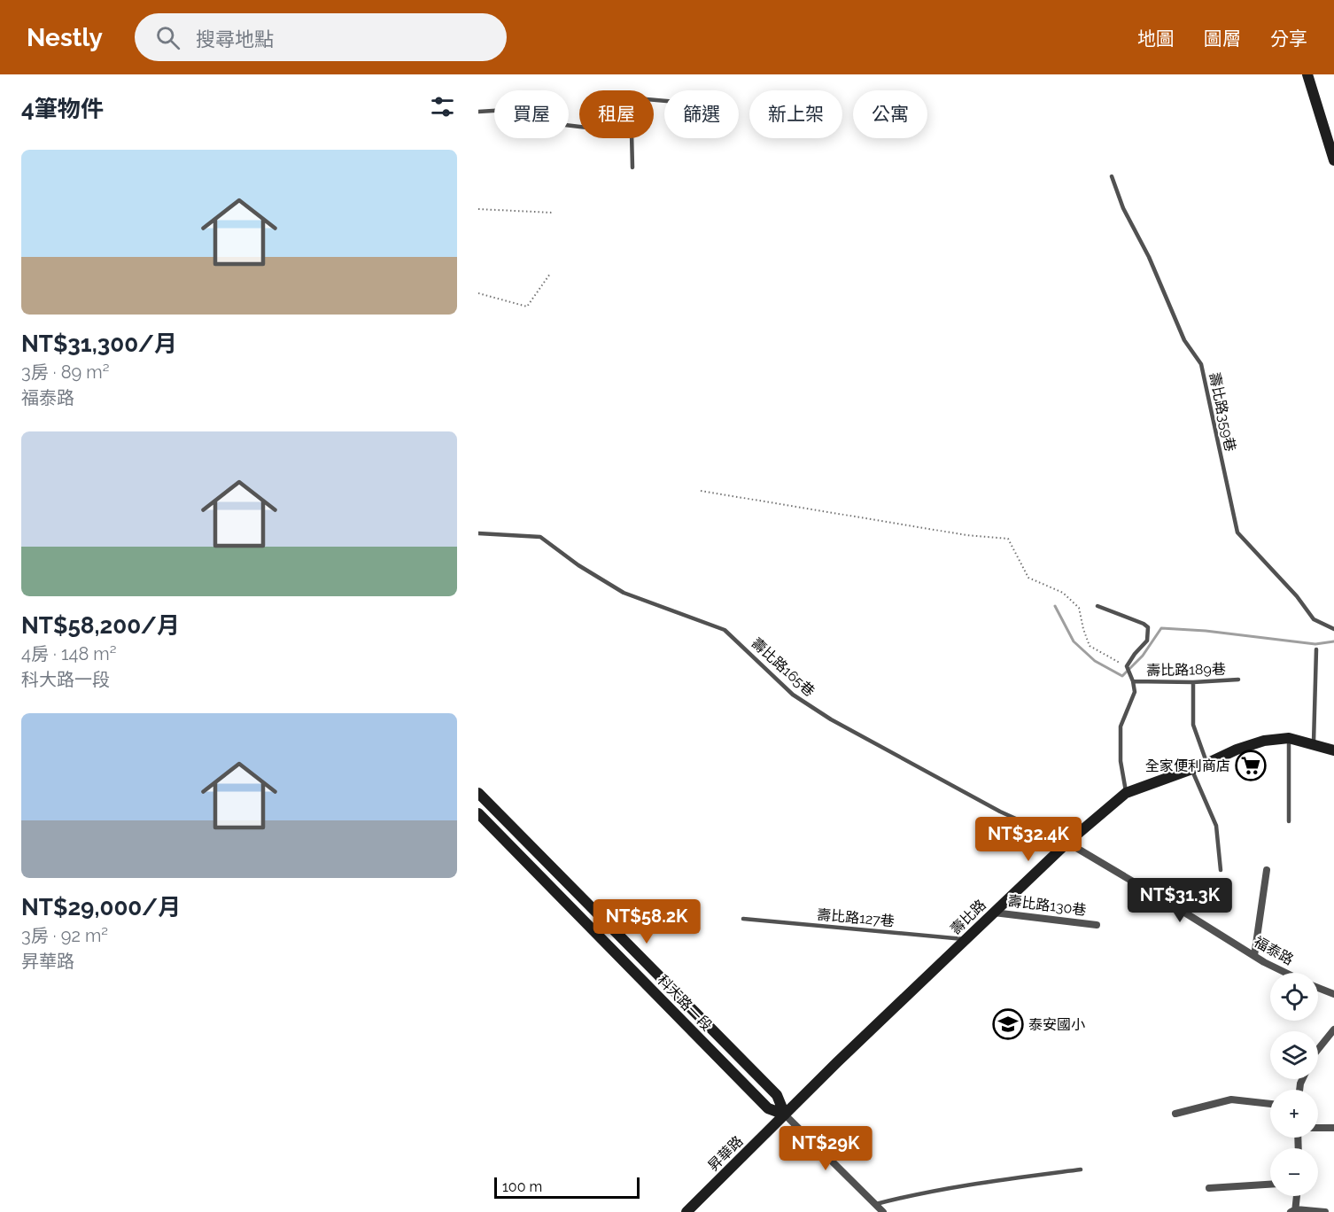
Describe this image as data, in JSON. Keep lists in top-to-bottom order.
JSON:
{
  "streets": {
    "main road": ["壽比路", "科大路一段", "昇華路"],
    "street": ["壽比路130巷", "福泰路"],
    "lane": [
      "壽比路359巷",
      "壽比路165巷",
      "壽比路189巷",
      "壽比路127巷"
    ]
  },
  "crossings": [
    ["壽比路165巷", "壽比路"],
    ["壽比路165巷", "福泰路"],
    ["壽比路189巷", "壽比路"],
    ["壽比路130巷", "壽比路"],
    ["壽比路", "壽比路127巷"],
    ["壽比路", "福泰路"],
    ["壽比路", "科大路一段"],
    ["壽比路", "昇華路"],
    ["科大路一段", "昇華路"]
  ],
  "places": {
    "supermarket": ["全家便利商店"],
    "school or university": ["泰安國小"]
  },
  "scale_bar": "100 m",
  "page": {
    "header": "Nestly",
    "search": "搜尋地點",
    "nav": ["地圖", "圖層", "分享"],
    "heading": "4筆物件",
    "chip": [
      "買屋",
      "租屋",
      "篩選",
      "新上架",
      "公寓"
    ],
    "list": [
      {
        "name": "NT$31,300/月",
        "note": "3房 · 89 m² · 福泰路"
      },
      {
        "name": "NT$58,200/月",
        "note": "4房 · 148 m² · 科大路一段"
      },
      {
        "name": "NT$29,000/月",
        "note": "3房 · 92 m² · 昇華路"
      }
    ],
    "price": [
      "NT$32.4K",
      "NT$31.3K",
      "NT$58.2K",
      "NT$29K"
    ],
    "map_buttons": ["+", "−"],
    "scale": "100 m"
  }
}
